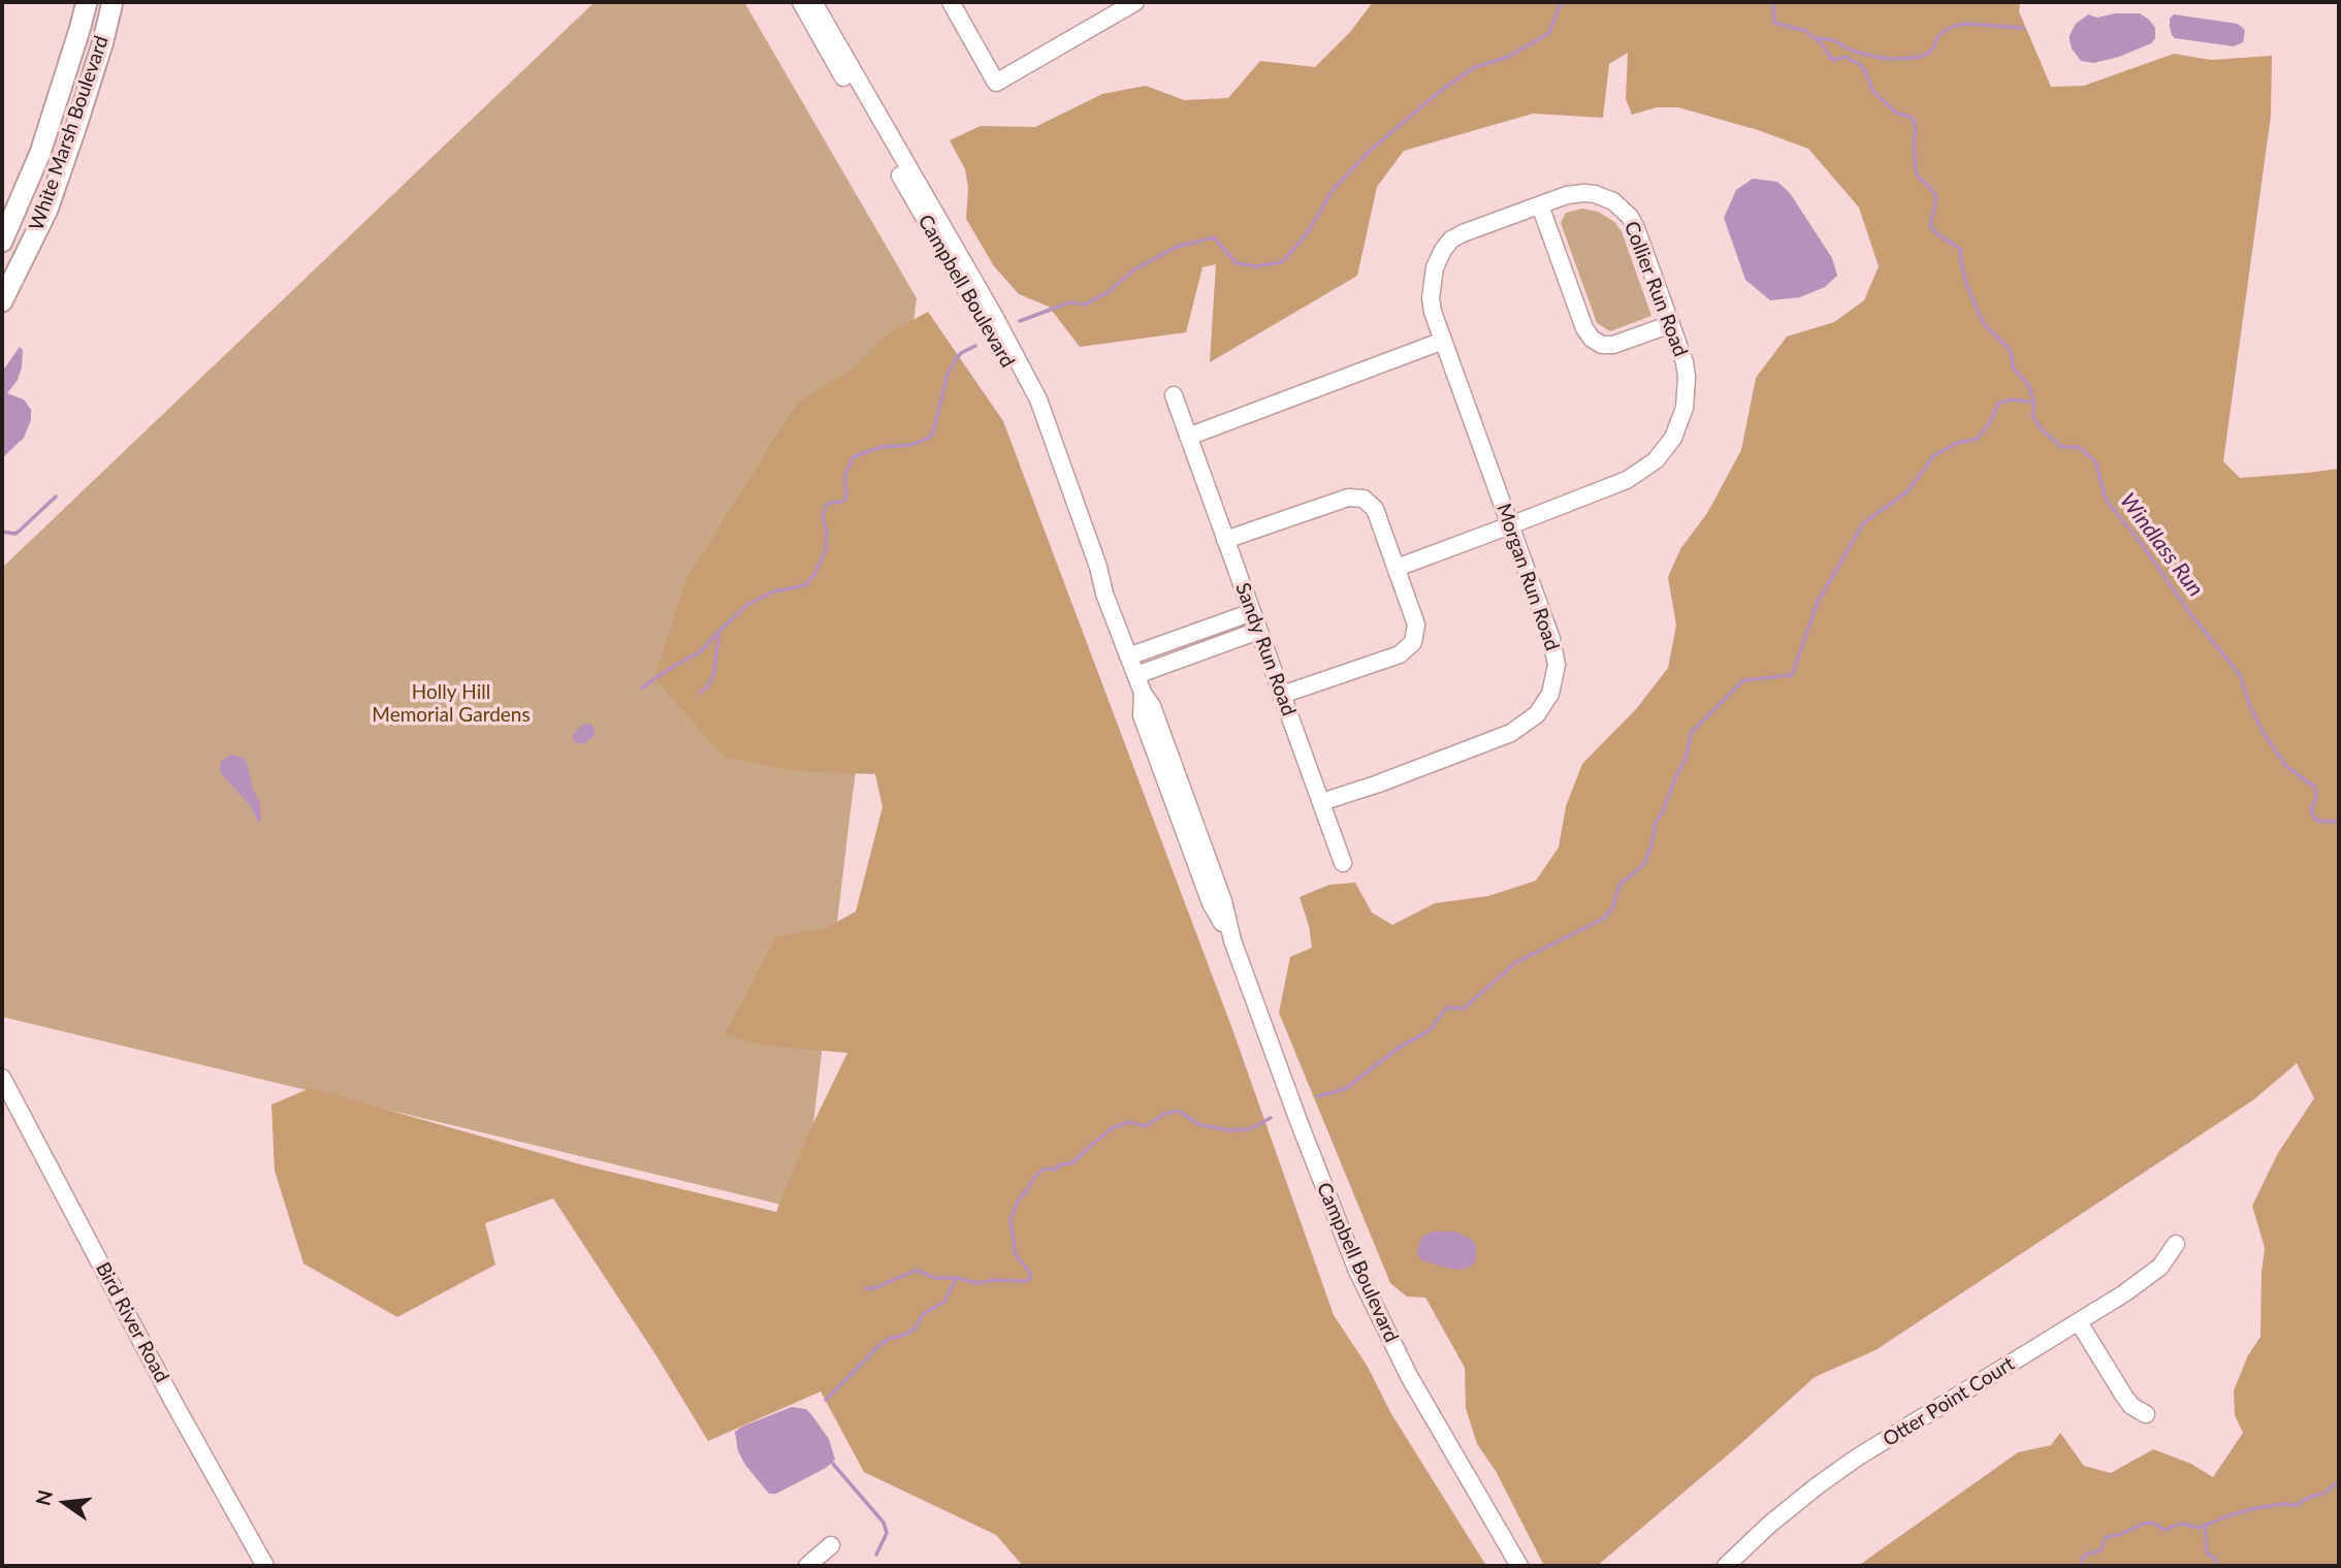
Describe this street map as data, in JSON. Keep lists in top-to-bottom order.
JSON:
{
  "streets": {
    "main road": ["White Marsh Boulevard"],
    "street": [
      "Collier Run Road",
      "Campbell Boulevard",
      "Morgan Run Road",
      "Sandy Run Road",
      "Bird River Road",
      "Otter Point Court"
    ]
  },
  "crossings": [
    ["Collier Run Road", "Morgan Run Road"],
    ["Morgan Run Road", "Sandy Run Road"]
  ],
  "water": ["Windlass Run"],
  "parks": ["Holly Hill Memorial Gardens"],
  "north": "left"
}
